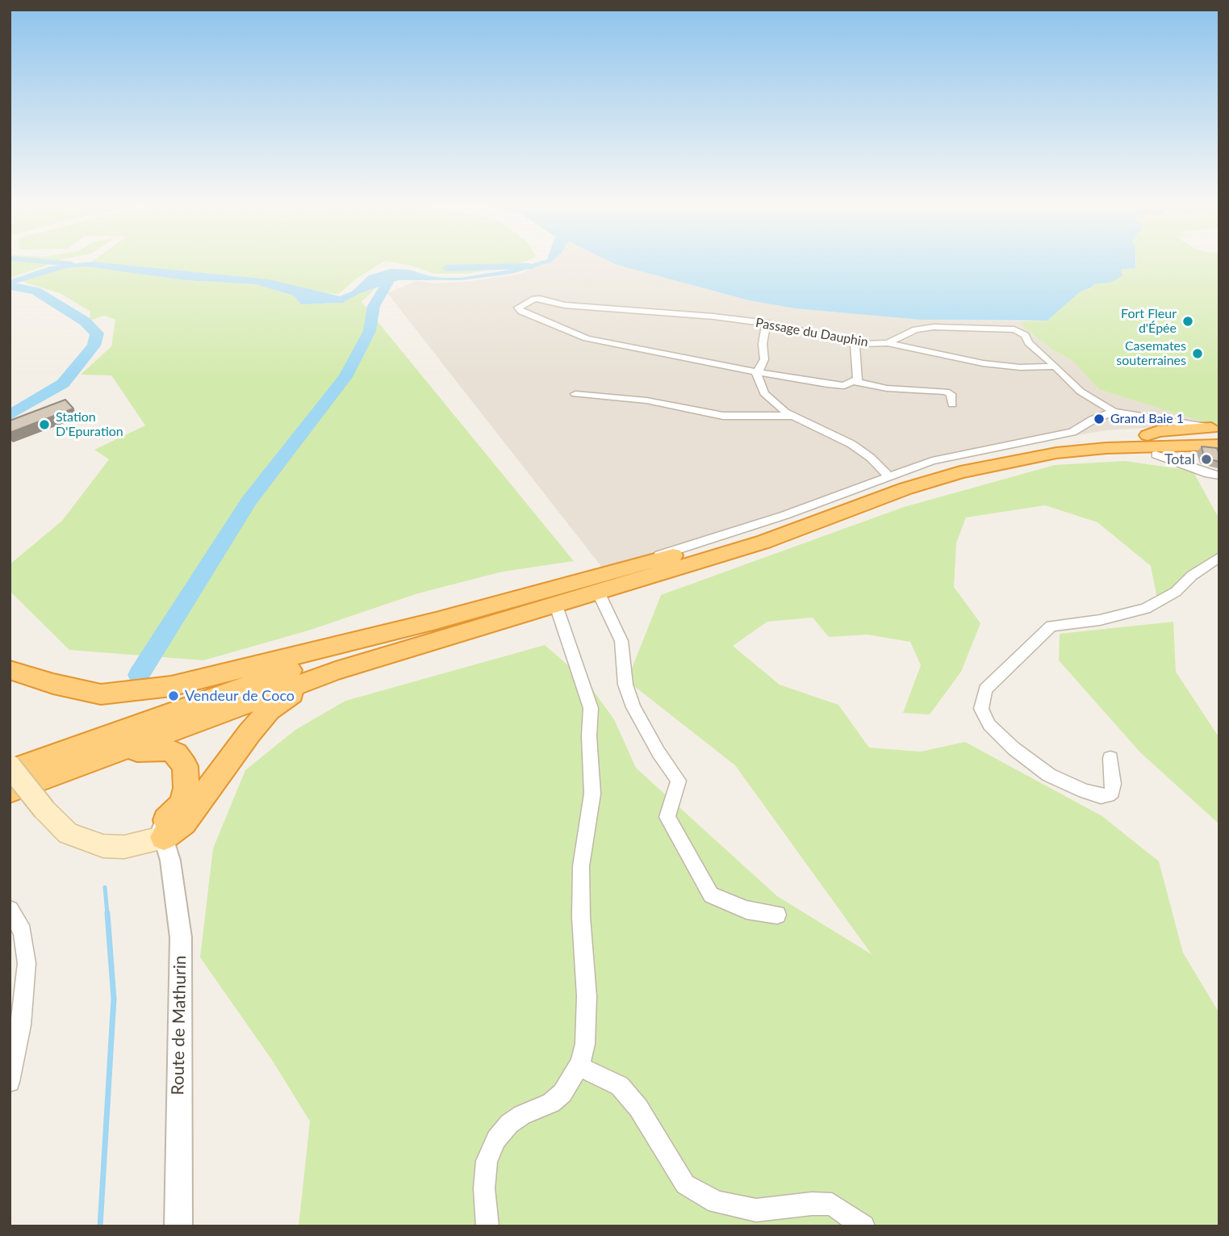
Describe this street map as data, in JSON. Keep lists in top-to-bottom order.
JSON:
{
  "streets": {
    "street": ["Passage du Dauphin", "Route de Mathurin"]
  },
  "places": [
    "Fort Fleur d'Épée",
    "Casemates souterraines",
    "Grand Baie 1",
    "Station D'Epuration",
    "Total",
    "Vendeur de Coco"
  ]
}
